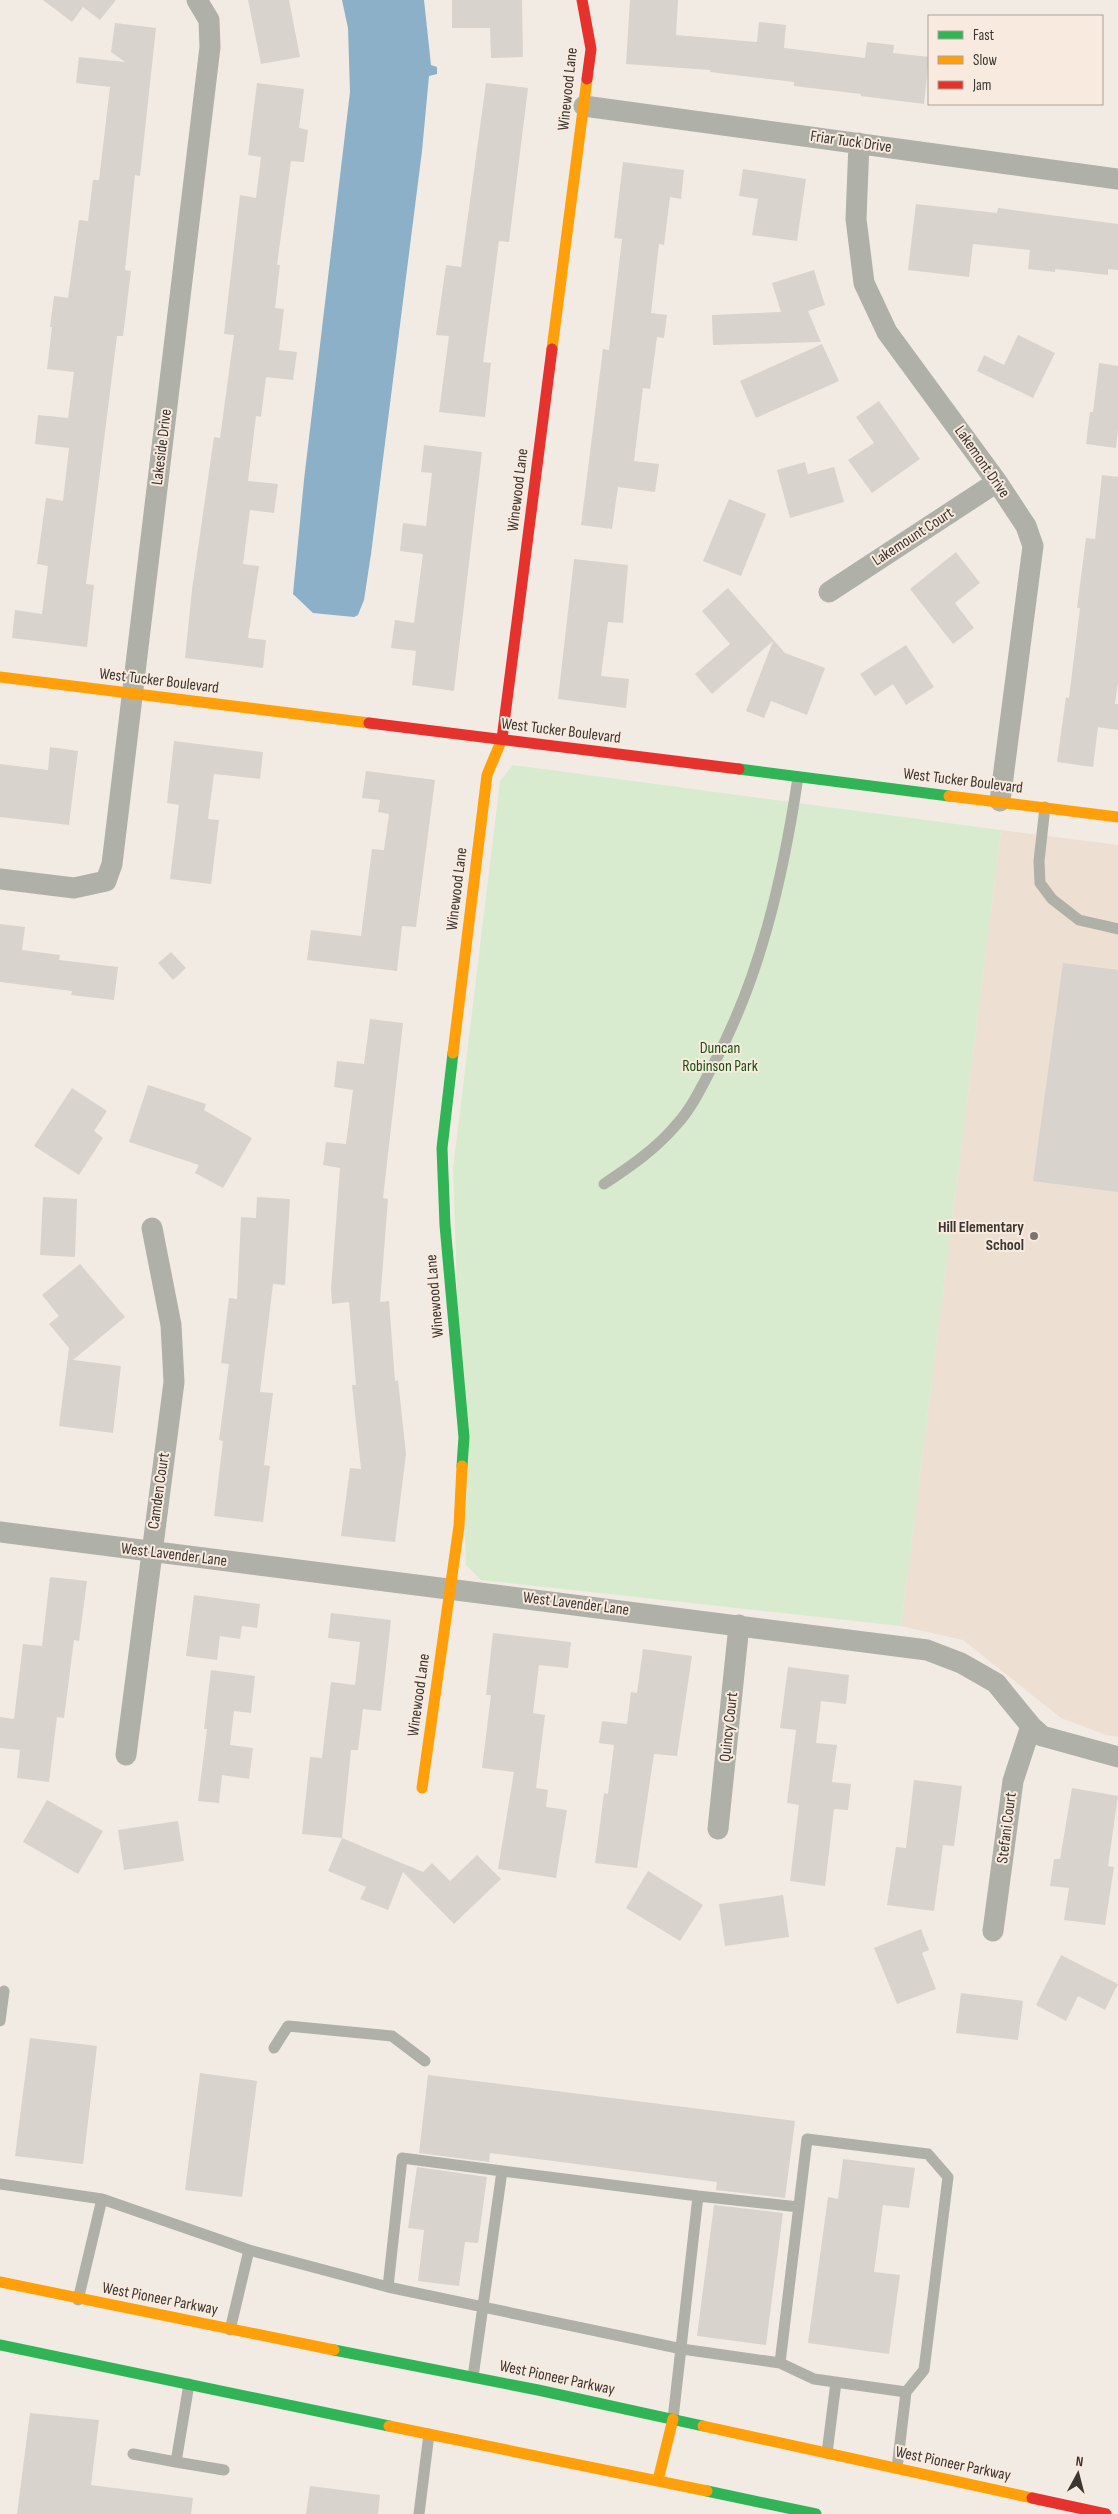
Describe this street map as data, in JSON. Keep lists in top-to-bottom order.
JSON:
{
  "streets": {
    "street": [
      "Winewood Lane",
      "Friar Tuck Drive",
      "Lakeside Drive",
      "Lakemont Drive",
      "Lakemount Court",
      "West Tucker Boulevard",
      "Camden Court",
      "West Lavender Lane",
      "Quincy Court",
      "Stefani Court",
      "West Pioneer Parkway"
    ]
  },
  "crossings": [
    ["Winewood Lane", "Friar Tuck Drive"],
    ["Winewood Lane", "West Tucker Boulevard"],
    ["Winewood Lane", "West Lavender Lane"],
    ["Friar Tuck Drive", "Lakemont Drive"],
    ["Lakeside Drive", "West Tucker Boulevard"],
    ["Lakemont Drive", "Lakemount Court"],
    ["Lakemont Drive", "West Tucker Boulevard"],
    ["Camden Court", "West Lavender Lane"],
    ["West Lavender Lane", "Quincy Court"],
    ["West Lavender Lane", "Stefani Court"]
  ],
  "parks": ["Duncan Robinson Park"],
  "places": ["Hill Elementary School"],
  "legend": ["Fast", "Slow", "Jam"],
  "north": "top"
}
